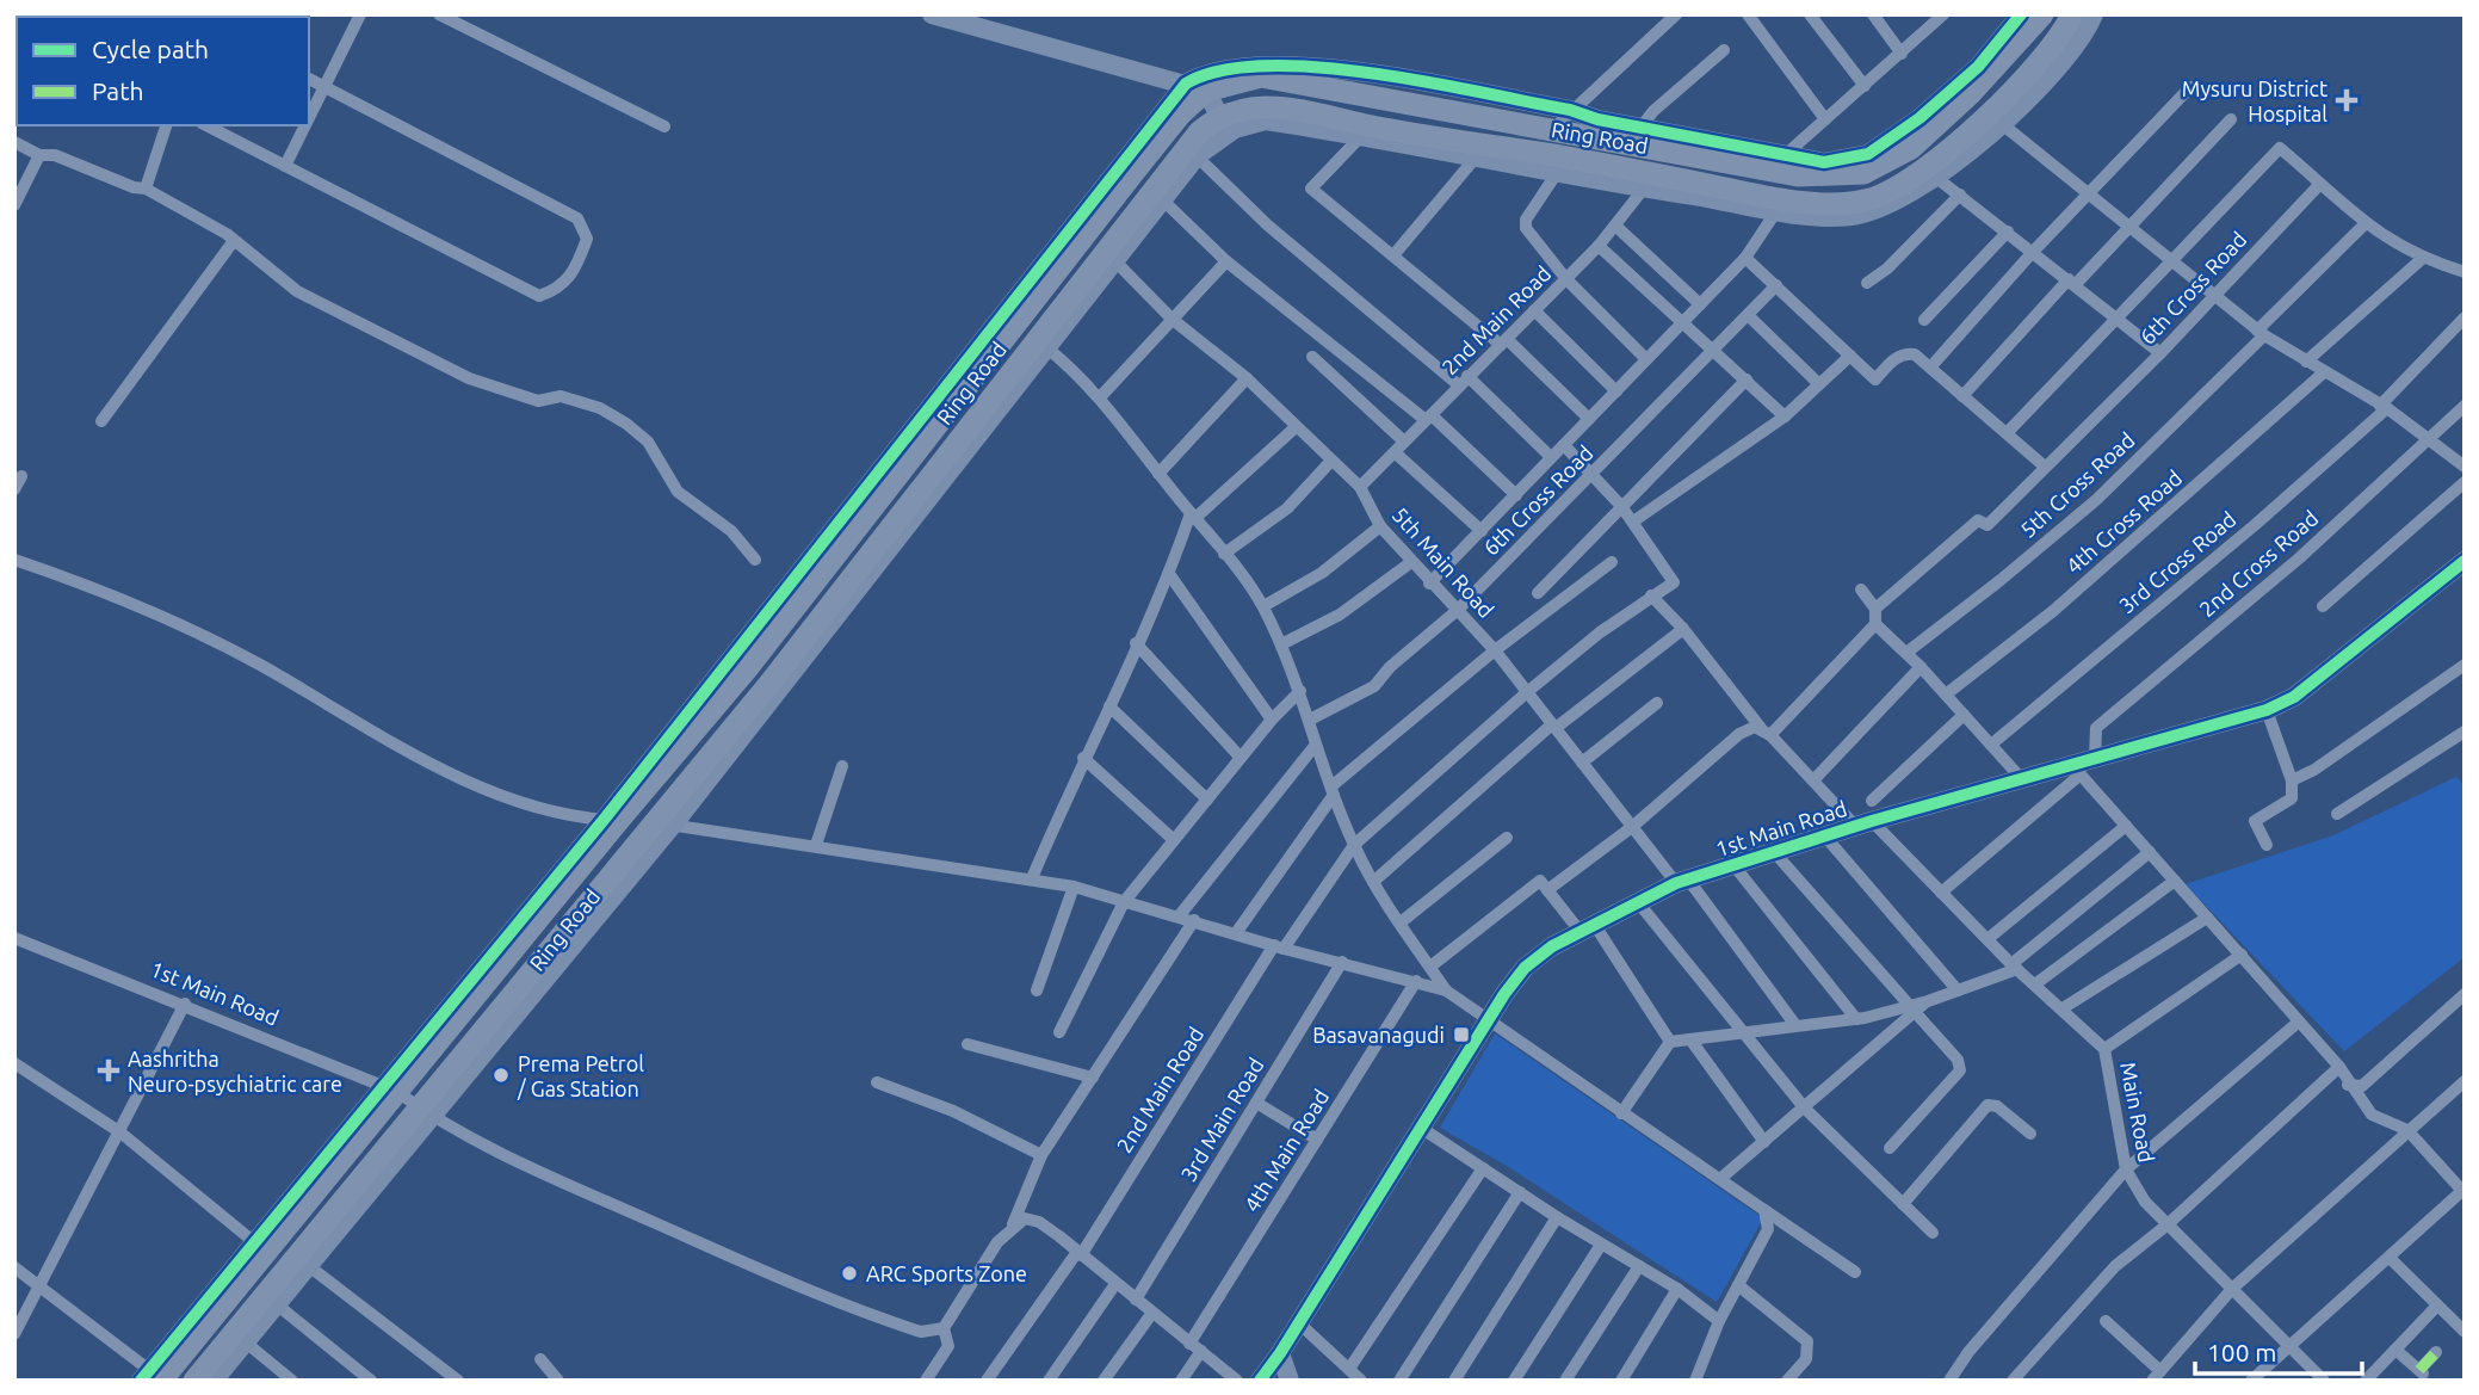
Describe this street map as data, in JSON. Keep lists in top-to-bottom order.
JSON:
{
  "streets": {
    "highway": ["Ring Road"],
    "street": [
      "6th Cross Road",
      "2nd Main Road",
      "5th Cross Road",
      "4th Cross Road",
      "5th Main Road",
      "3rd Cross Road",
      "2nd Cross Road",
      "1st Main Road",
      "Main Road",
      "3rd Main Road",
      "4th Main Road"
    ]
  },
  "crossings": [
    ["Ring Road", "2nd Main Road"],
    ["Ring Road", "1st Main Road"],
    ["6th Cross Road", "5th Main Road"],
    ["2nd Main Road", "5th Main Road"],
    ["2nd Main Road", "Main Road"],
    ["5th Main Road", "1st Main Road"],
    ["2nd Cross Road", "1st Main Road"],
    ["1st Main Road", "Main Road"]
  ],
  "places": {
    "health": ["Mysuru District Hospital", "Aashritha Neuro-psychiatric care"],
    "transit": ["Basavanagudi"],
    "other": ["Prema Petrol / Gas Station", "ARC Sports Zone"]
  },
  "legend": ["Cycle path", "Path"],
  "scale_bar": "100 m"
}
